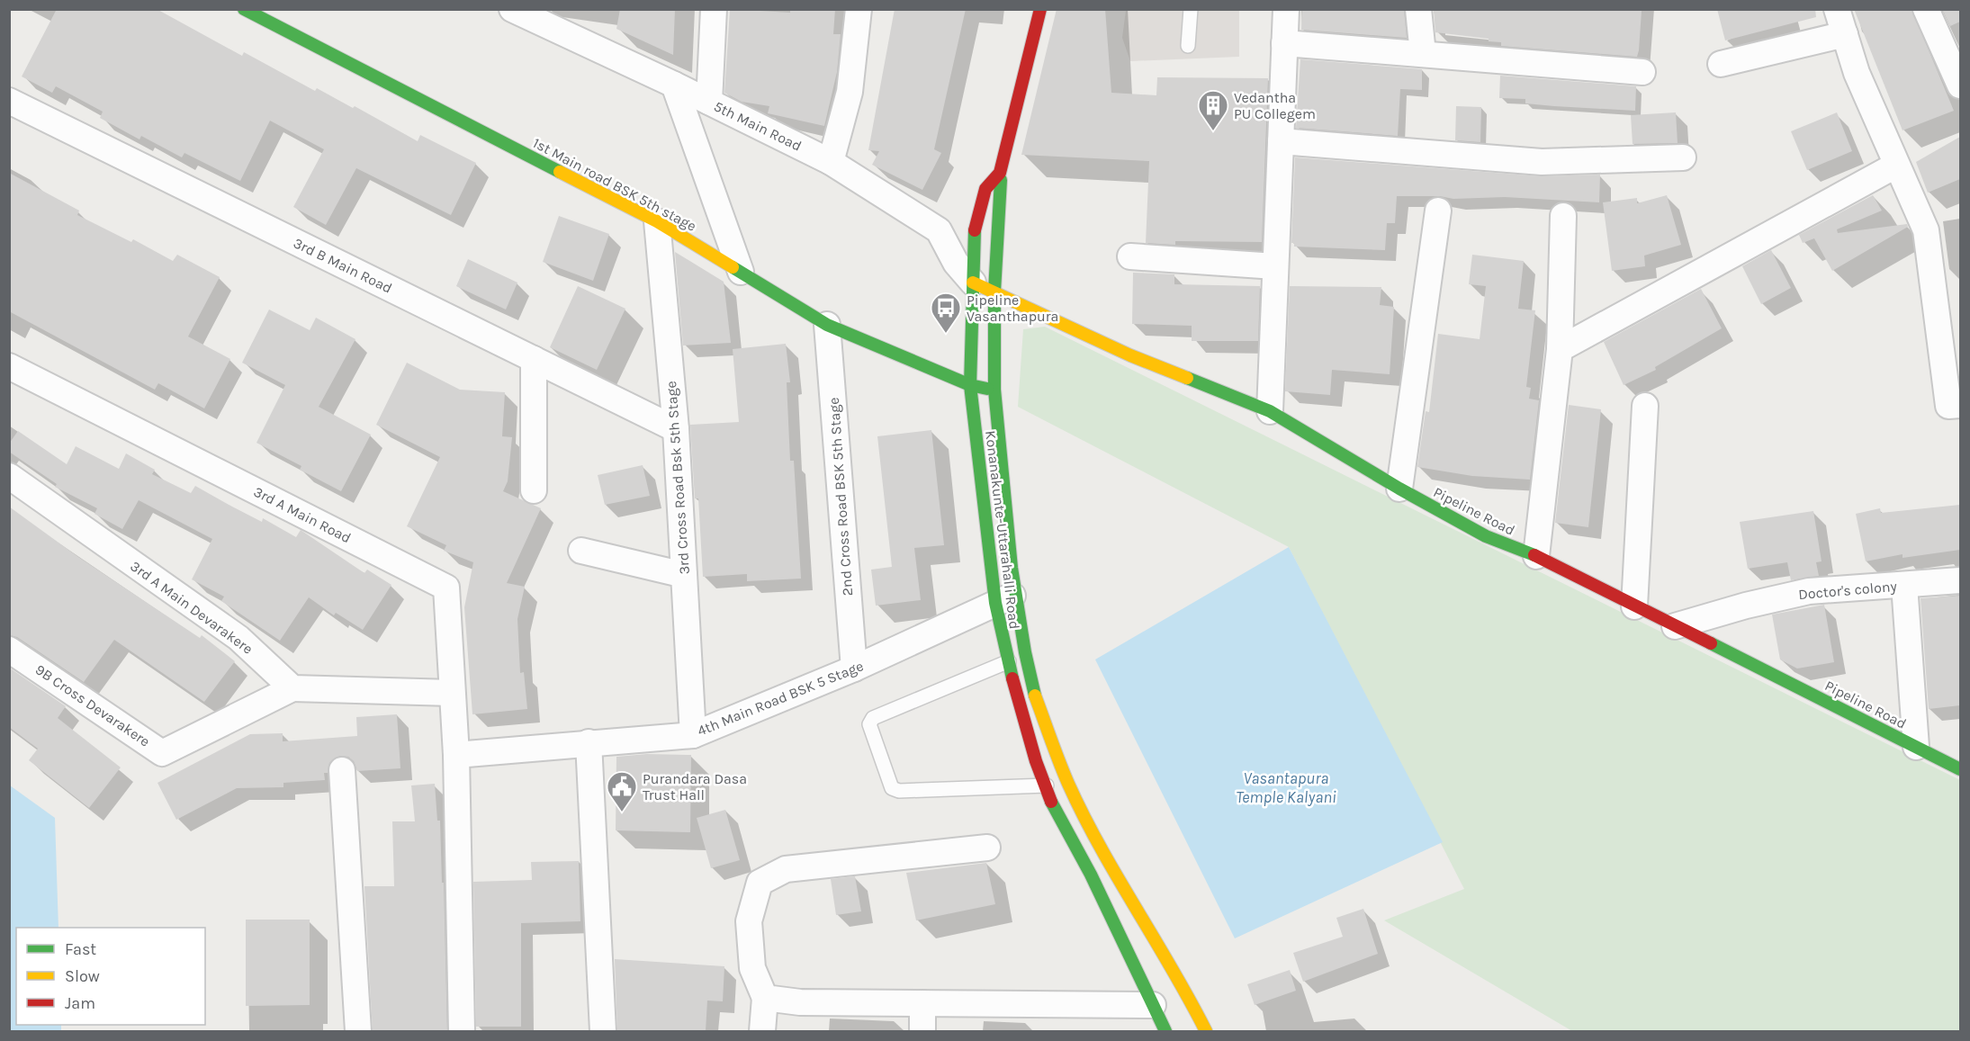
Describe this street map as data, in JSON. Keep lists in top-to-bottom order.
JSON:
{
  "streets": {
    "main road": ["1st Main road BSK 5th stage", "Pipeline Road", "Konanakunte-Uttarahalli Road"],
    "street": [
      "5th Main Road",
      "3rd B Main Road",
      "3rd Cross Road Bsk 5th Stage",
      "2nd Cross Road BSK 5th Stage",
      "3rd A Main Road",
      "Doctor's colony",
      "3rd A Main Devarakere",
      "4th Main Road BSK 5 Stage",
      "9B Cross Devarakere"
    ]
  },
  "crossings": [
    ["5th Main Road", "Pipeline Road"],
    ["5th Main Road", "Konanakunte-Uttarahalli Road"],
    ["1st Main road BSK 5th stage", "3rd Cross Road Bsk 5th Stage"],
    ["1st Main road BSK 5th stage", "2nd Cross Road BSK 5th Stage"],
    ["1st Main road BSK 5th stage", "Konanakunte-Uttarahalli Road"],
    ["3rd B Main Road", "3rd Cross Road Bsk 5th Stage"],
    ["3rd Cross Road Bsk 5th Stage", "4th Main Road BSK 5 Stage"],
    ["2nd Cross Road BSK 5th Stage", "4th Main Road BSK 5 Stage"],
    ["Pipeline Road", "Konanakunte-Uttarahalli Road"],
    ["Pipeline Road", "Doctor's colony"],
    ["3rd A Main Road", "4th Main Road BSK 5 Stage"],
    ["Konanakunte-Uttarahalli Road", "4th Main Road BSK 5 Stage"],
    ["3rd A Main Devarakere", "9B Cross Devarakere"]
  ],
  "water": ["Vasantapura Temple Kalyani"],
  "places": {
    "building": ["Vedantha PU Collegem"],
    "bus stop": ["Pipeline Vasanthapura"],
    "public building": ["Purandara Dasa Trust Hall"]
  },
  "legend": ["Fast", "Slow", "Jam"]
}
